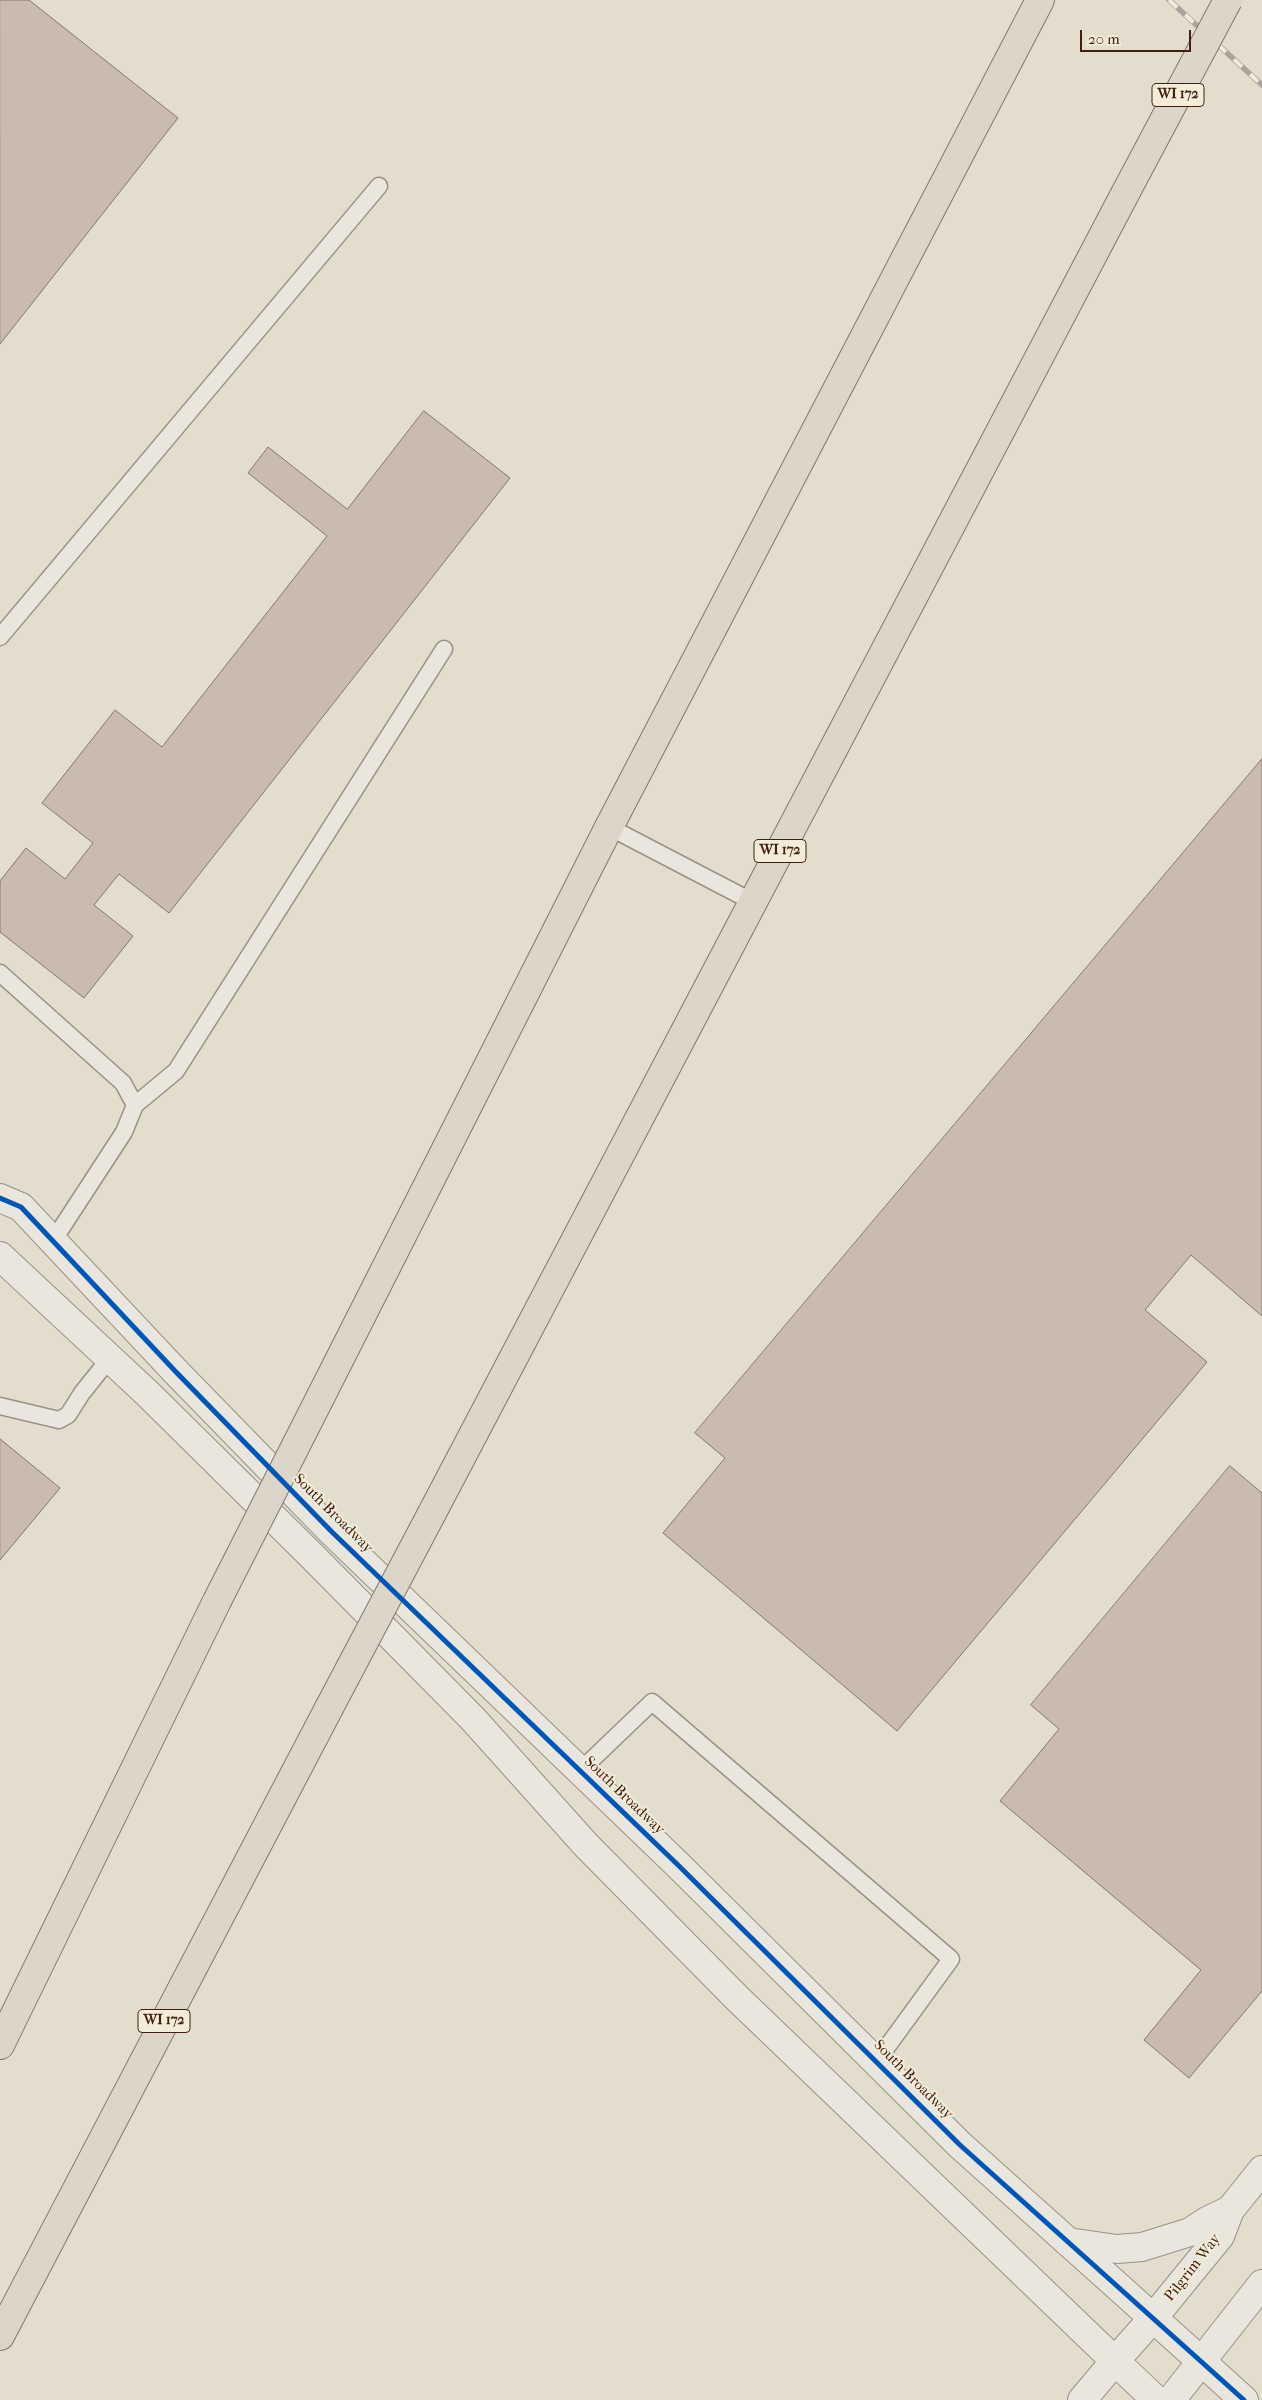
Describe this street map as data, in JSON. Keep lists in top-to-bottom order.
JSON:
{
  "streets": {
    "highway": ["WI 172"],
    "street": ["South Broadway", "Pilgrim Way"]
  },
  "crossings": [
    ["South Broadway", "Pilgrim Way"]
  ],
  "scale_bar": "20 m"
}
